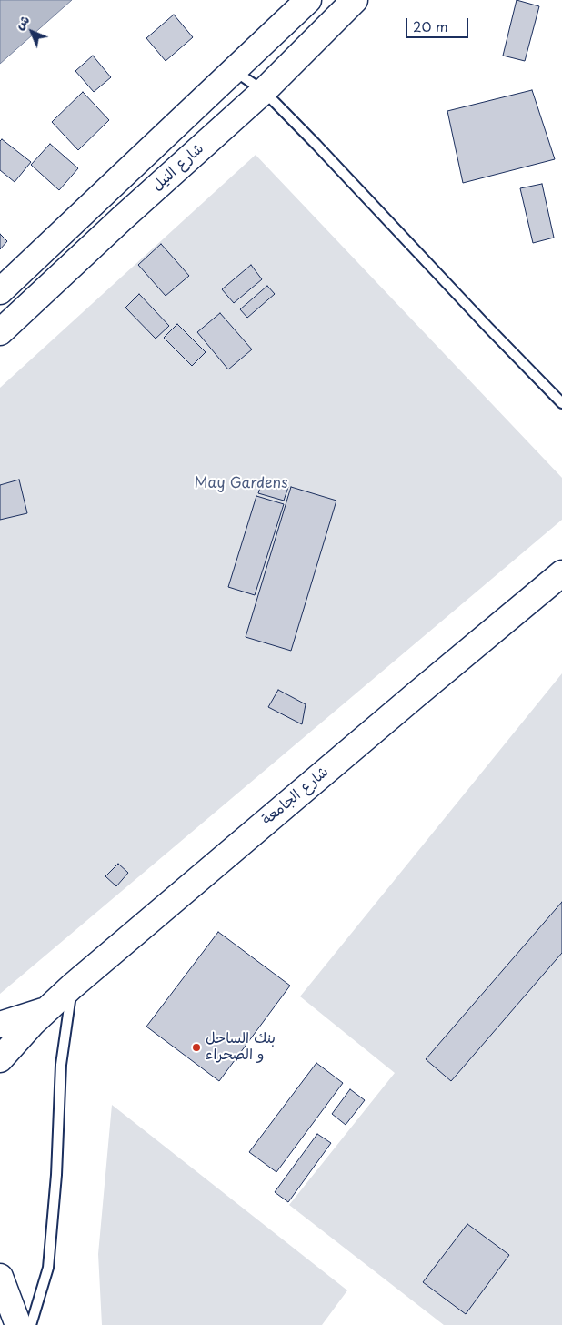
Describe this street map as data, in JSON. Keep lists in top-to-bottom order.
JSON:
{
  "streets": {
    "main road": ["شارع النيل", "شارع الجامعة"]
  },
  "parks": ["May Gardens"],
  "places": ["بنك الساحل و الصحراء"],
  "scale_bar": "20 m",
  "north": "top left"
}
